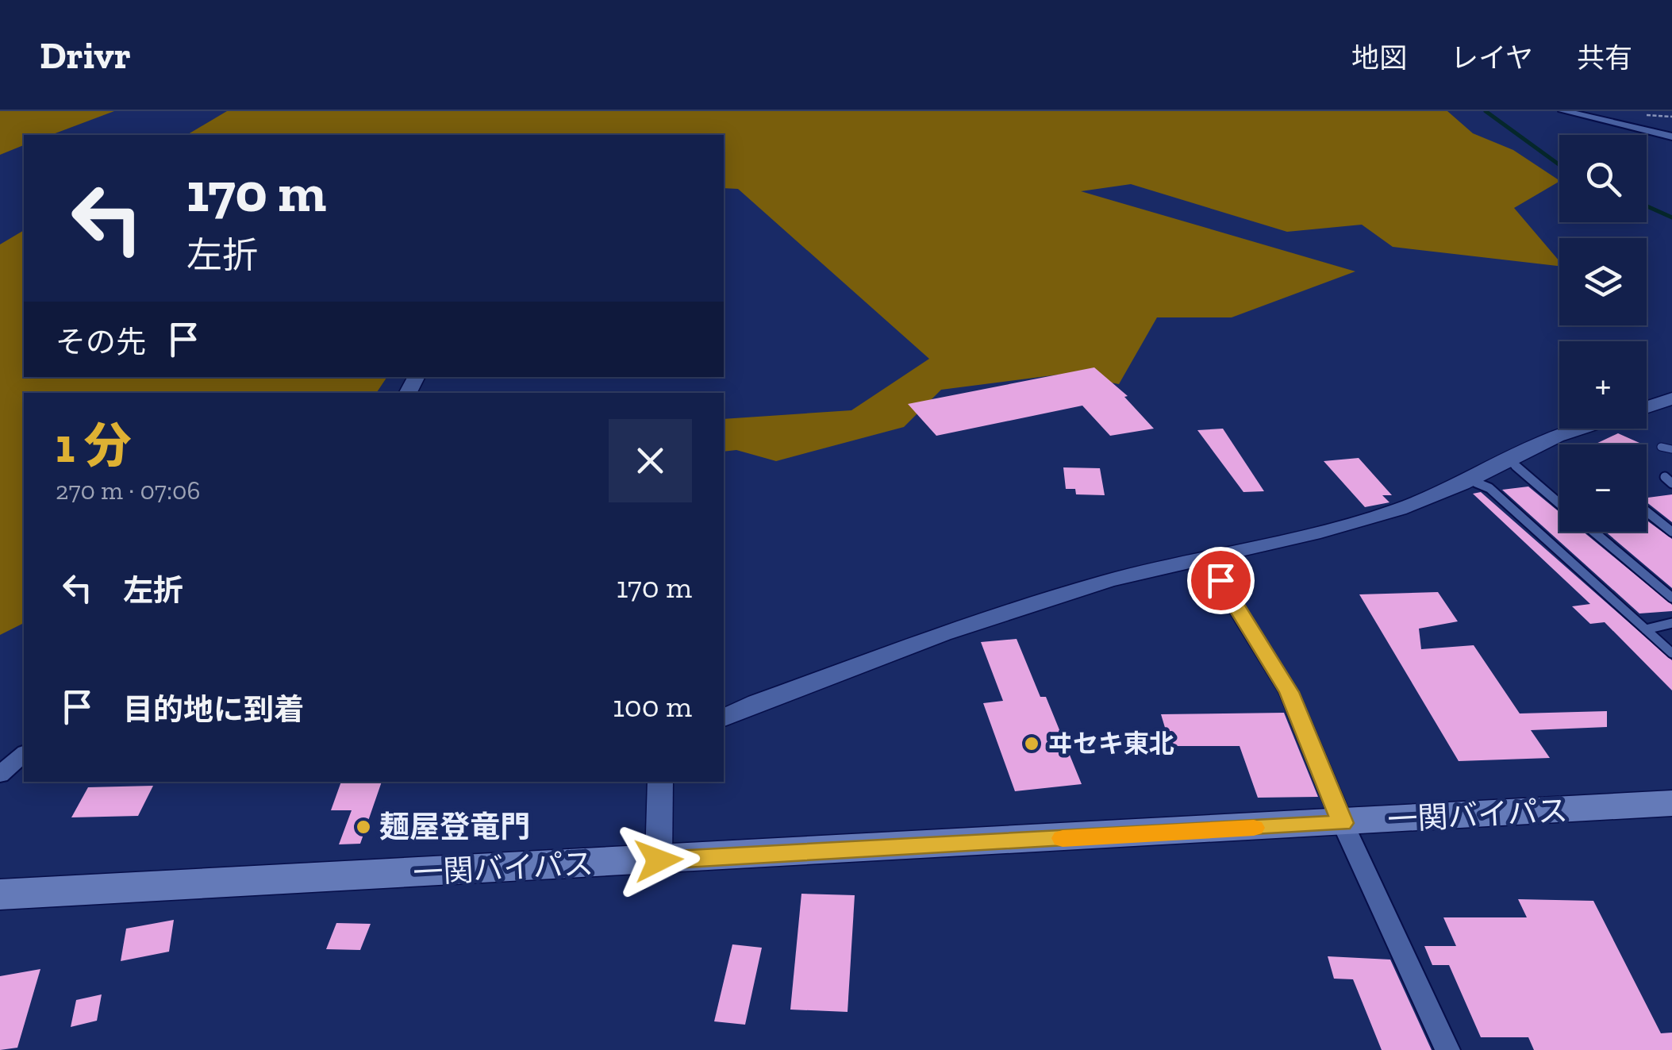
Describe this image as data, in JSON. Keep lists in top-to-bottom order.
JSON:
{
  "streets": {
    "highway": ["一関バイパス"]
  },
  "places": ["ヰセキ東北", "麺屋登竜門"],
  "page": {
    "header": "Drivr",
    "nav": ["地図", "レイヤ", "共有"],
    "map_buttons": ["+", "−"],
    "turn": ["170 m", "左折"],
    "then": "その先",
    "heading": ["1 分", "270 m · 07:06"],
    "list": [
      {
        "name": "左折",
        "value": "170 m"
      },
      {
        "name": "目的地に到着",
        "value": "100 m"
      }
    ]
  }
}
